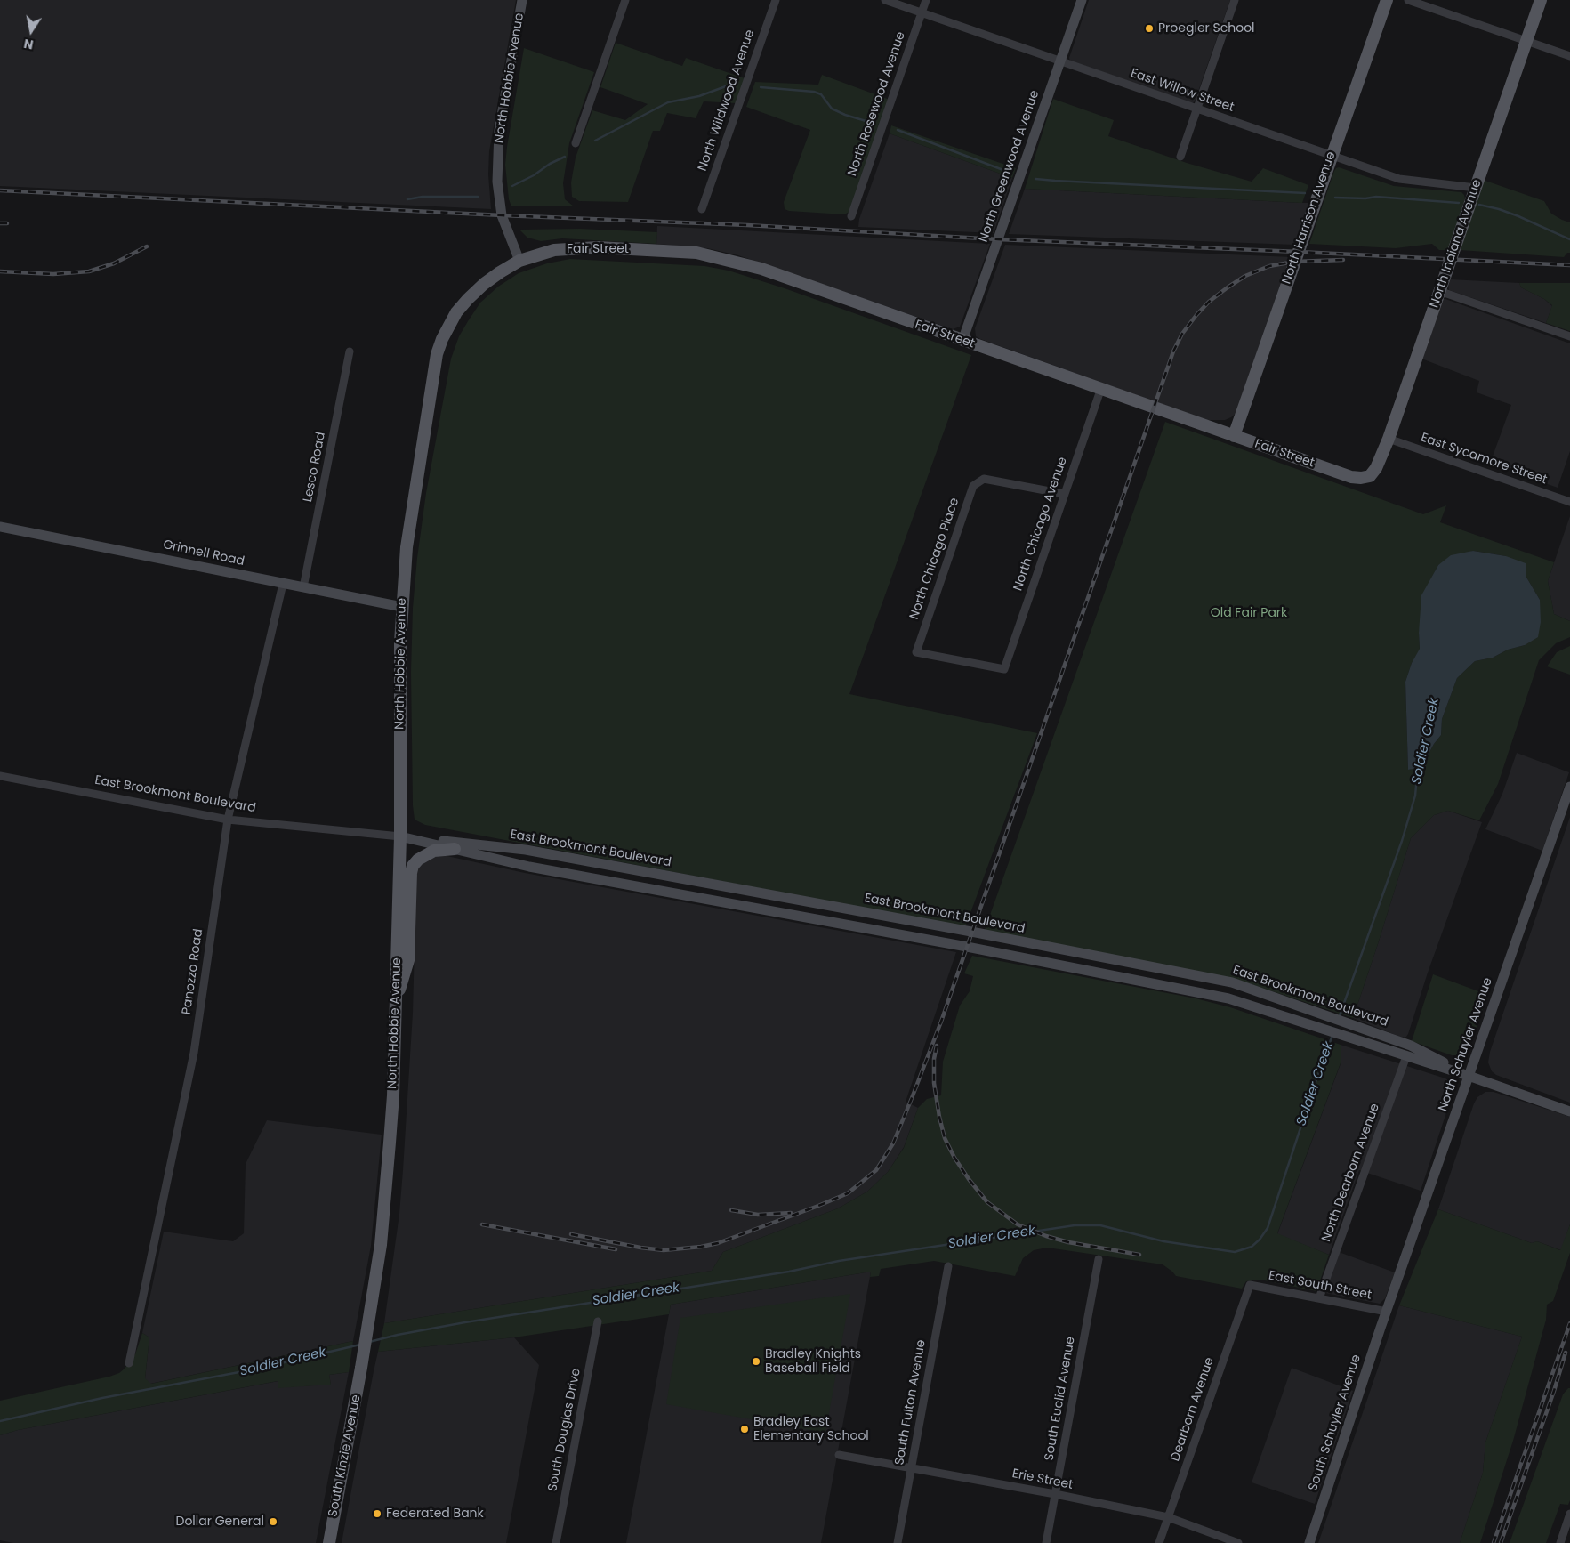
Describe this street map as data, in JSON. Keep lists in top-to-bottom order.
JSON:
{
  "streets": {
    "main road": [
      "North Hobbie Avenue",
      "North Greenwood Avenue",
      "North Harrison Avenue",
      "North Indiana Avenue",
      "Fair Street",
      "Grinnell Road",
      "East Brookmont Boulevard",
      "North Schuyler Avenue",
      "South Schuyler Avenue",
      "South Kinzie Avenue"
    ],
    "street": [
      "East Willow Street",
      "North Wildwood Avenue",
      "North Rosewood Avenue",
      "East Sycamore Street",
      "Lesco Road",
      "North Chicago Avenue",
      "North Chicago Place",
      "Panozzo Road",
      "North Dearborn Avenue",
      "East South Street",
      "South Euclid Avenue",
      "South Fulton Avenue",
      "Dearborn Avenue",
      "South Douglas Drive",
      "Erie Street"
    ]
  },
  "crossings": [
    ["North Hobbie Avenue", "Fair Street"],
    ["North Hobbie Avenue", "Grinnell Road"],
    ["North Hobbie Avenue", "East Brookmont Boulevard"],
    ["North Hobbie Avenue", "South Kinzie Avenue"],
    ["East Willow Street", "North Rosewood Avenue"],
    ["East Willow Street", "North Greenwood Avenue"],
    ["East Willow Street", "North Harrison Avenue"],
    ["East Willow Street", "North Indiana Avenue"],
    ["North Greenwood Avenue", "Fair Street"],
    ["North Harrison Avenue", "Fair Street"],
    ["North Indiana Avenue", "Fair Street"],
    ["North Indiana Avenue", "East Sycamore Street"],
    ["Fair Street", "North Chicago Avenue"],
    ["Lesco Road", "Grinnell Road"],
    ["North Chicago Avenue", "North Chicago Place"],
    ["Grinnell Road", "Panozzo Road"],
    ["East Brookmont Boulevard", "Panozzo Road"],
    ["East Brookmont Boulevard", "North Schuyler Avenue"],
    ["East Brookmont Boulevard", "North Dearborn Avenue"],
    ["North Schuyler Avenue", "East South Street"],
    ["North Schuyler Avenue", "South Schuyler Avenue"],
    ["North Dearborn Avenue", "East South Street"],
    ["East South Street", "Dearborn Avenue"],
    ["East South Street", "South Schuyler Avenue"],
    ["South Euclid Avenue", "Erie Street"],
    ["South Fulton Avenue", "Erie Street"],
    ["Dearborn Avenue", "Erie Street"]
  ],
  "water": ["Soldier Creek"],
  "parks": ["Old Fair Park"],
  "places": [
    "Proegler School",
    "Bradley Knights Baseball Field",
    "Bradley East Elementary School",
    "Federated Bank",
    "Dollar General"
  ],
  "north": "bottom"
}
